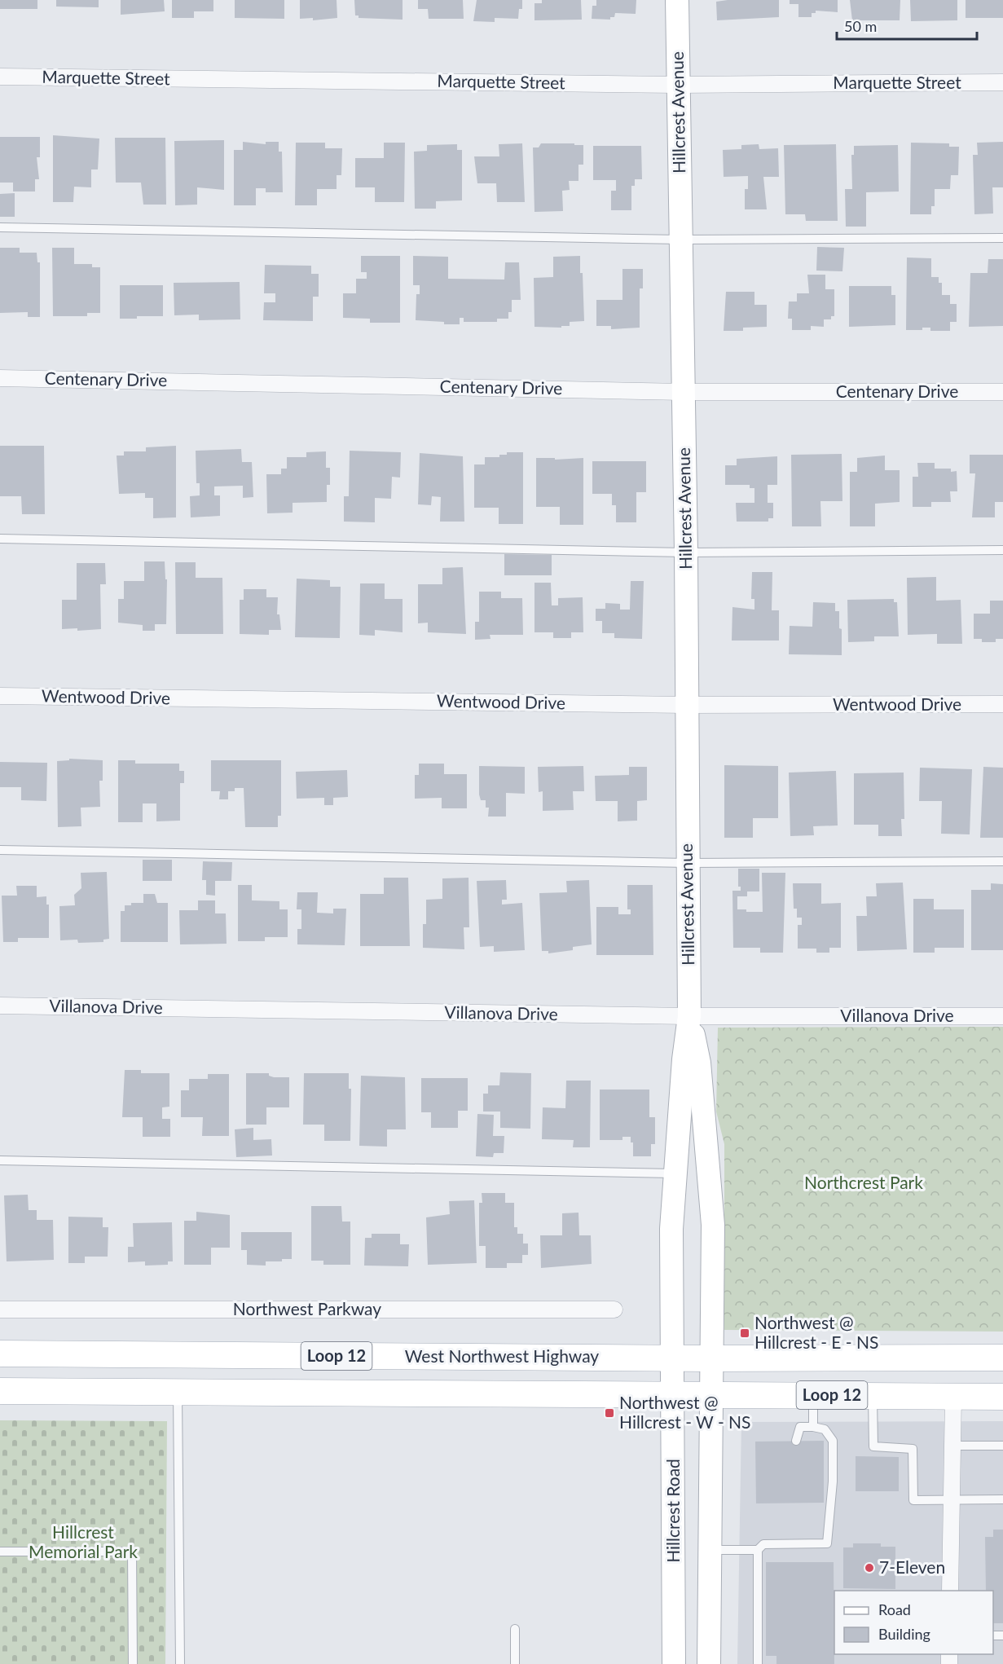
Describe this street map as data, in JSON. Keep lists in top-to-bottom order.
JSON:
{
  "streets": {
    "main road": ["Loop 12", "West Northwest Highway"],
    "street": [
      "Marquette Street",
      "Hillcrest Avenue",
      "Centenary Drive",
      "Wentwood Drive",
      "Villanova Drive",
      "Northwest Parkway",
      "Hillcrest Road"
    ]
  },
  "crossings": [
    ["Marquette Street", "Hillcrest Avenue"],
    ["Hillcrest Avenue", "Centenary Drive"],
    ["Hillcrest Avenue", "Wentwood Drive"],
    ["Hillcrest Avenue", "Villanova Drive"],
    ["Hillcrest Avenue", "West Northwest Highway"],
    ["Hillcrest Avenue", "Hillcrest Road"],
    ["Loop 12", "Hillcrest Road"],
    ["West Northwest Highway", "Hillcrest Road"]
  ],
  "parks": ["Northcrest Park", "Hillcrest Memorial Park"],
  "places": {
    "transit": ["Northwest @ Hillcrest - E - NS", "Northwest @ Hillcrest - W - NS"],
    "other": ["7-Eleven"]
  },
  "legend": ["Road", "Building"],
  "scale_bar": "50 m"
}
